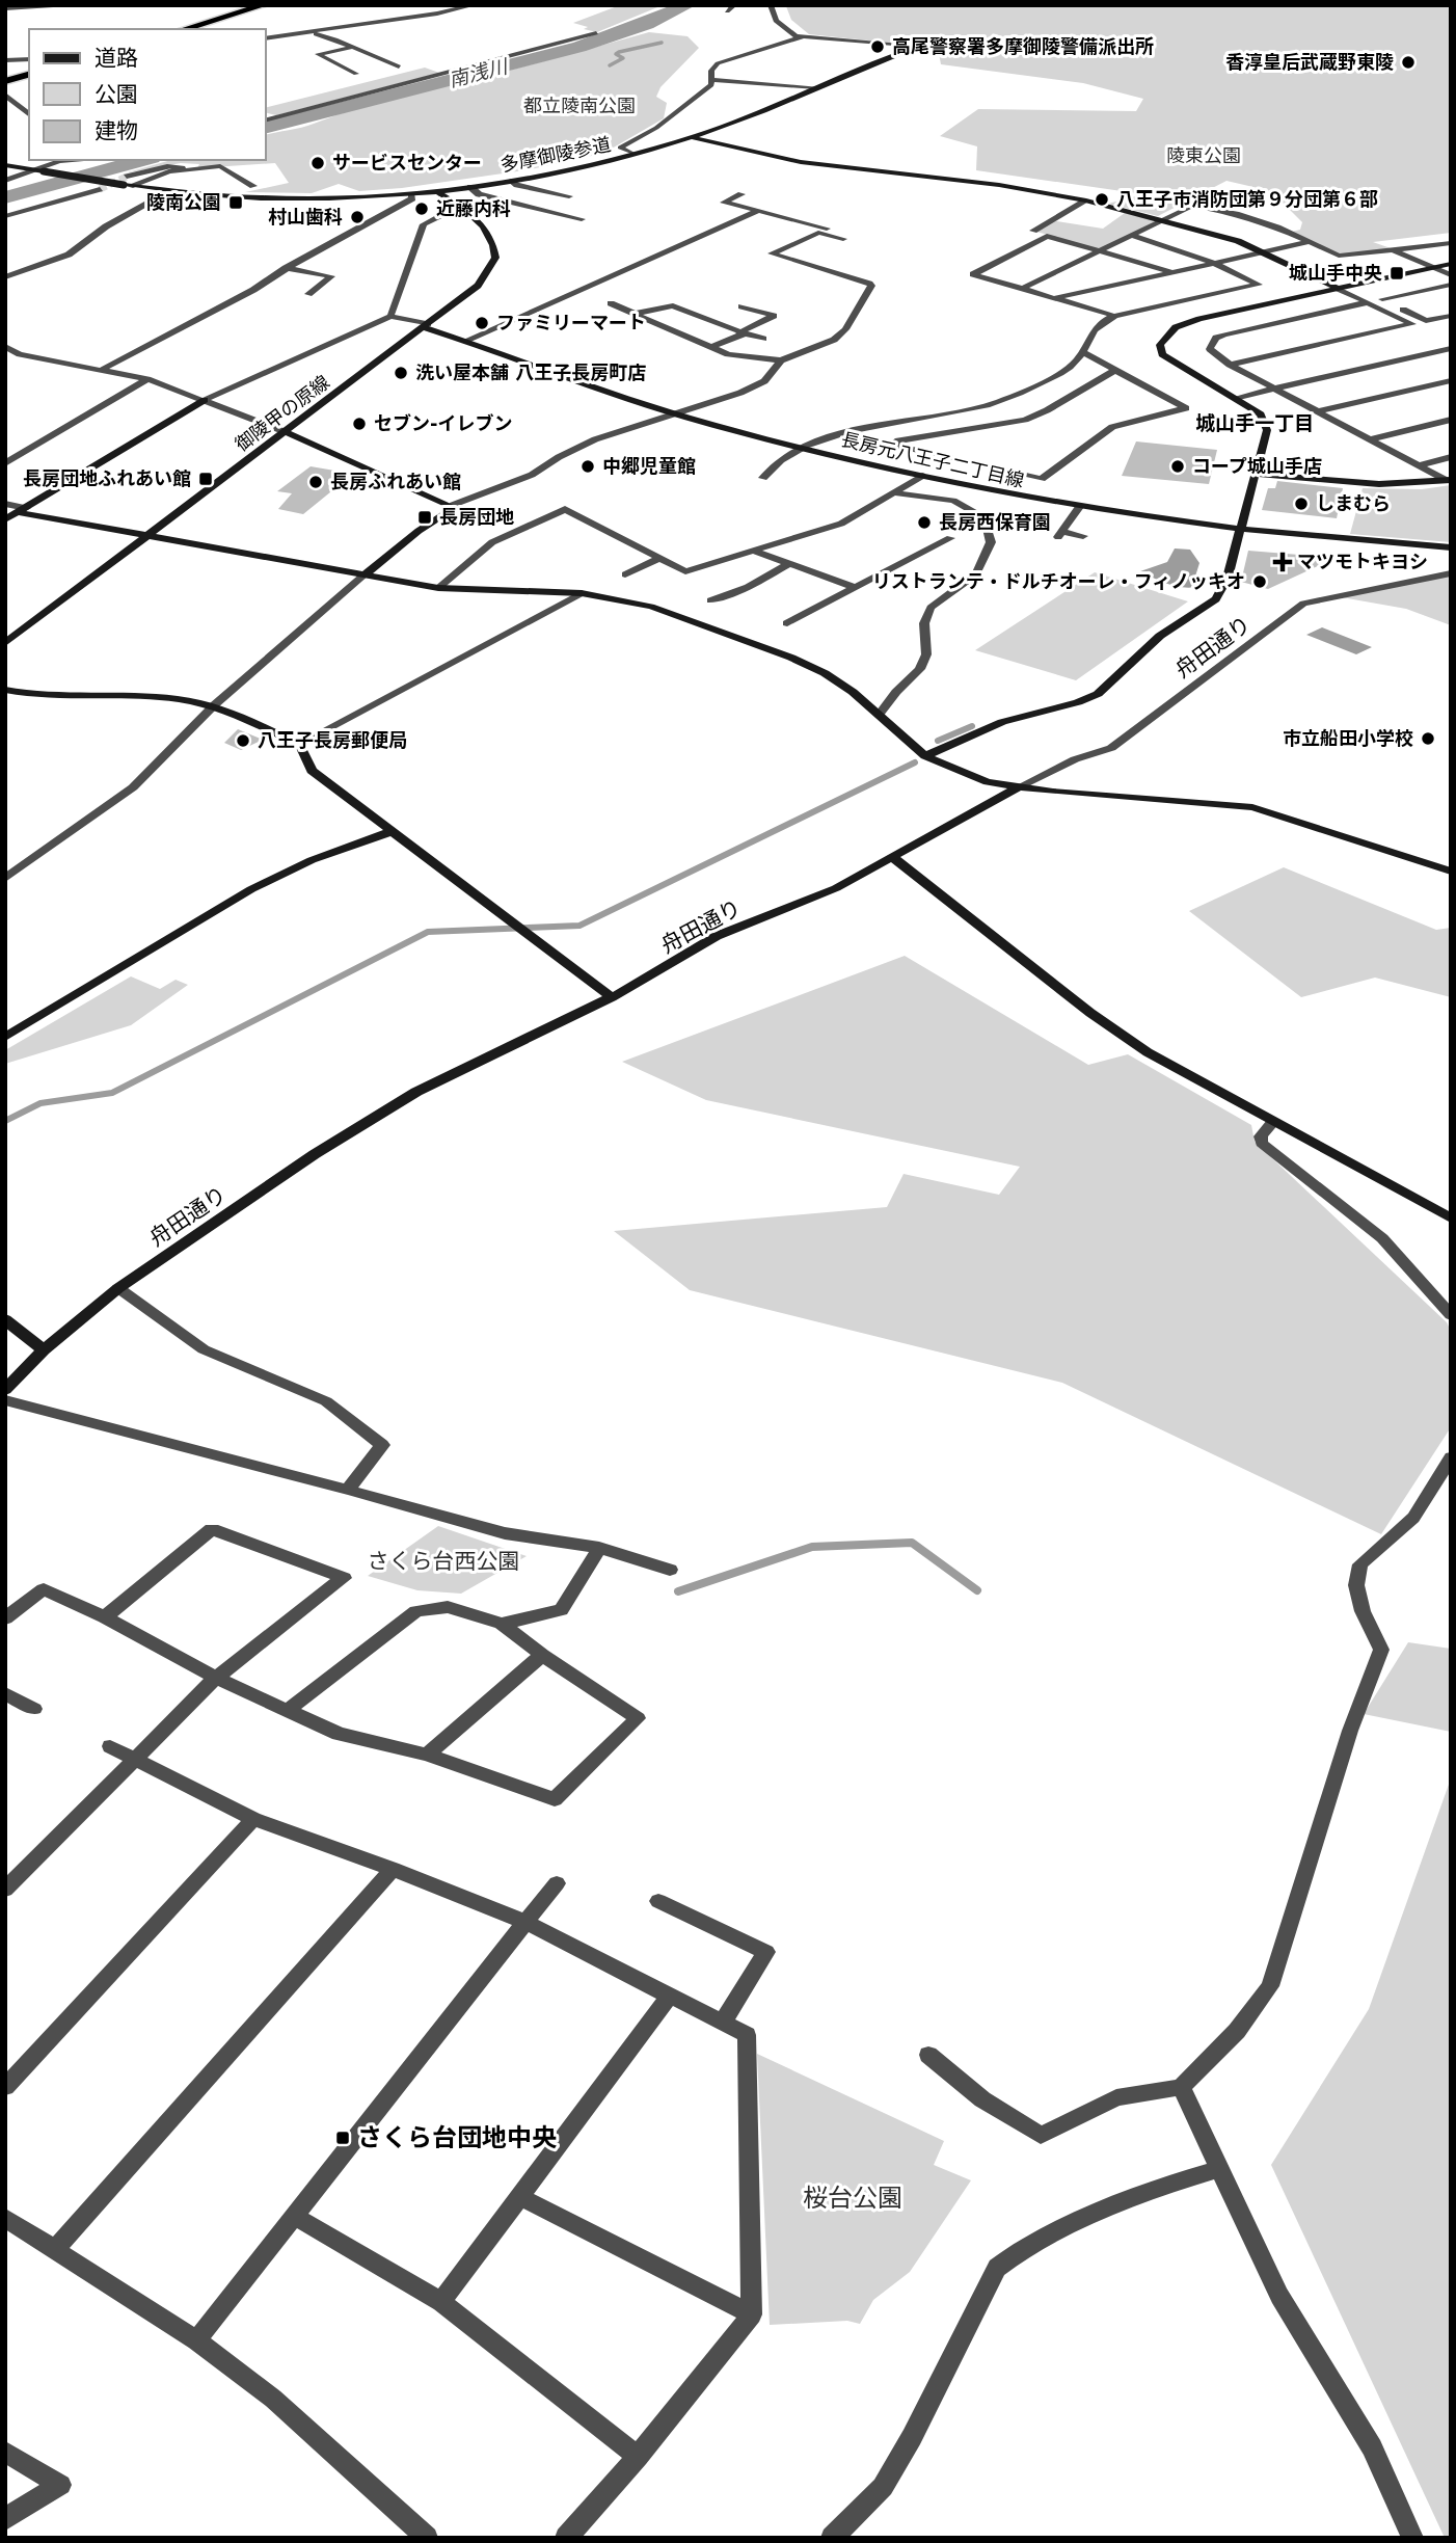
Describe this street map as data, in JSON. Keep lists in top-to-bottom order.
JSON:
{
  "streets": {
    "street": [
      "多摩御陵参道",
      "御陵甲の原線",
      "長房元八王子二丁目線",
      "舟田通り"
    ]
  },
  "crossings": [
    ["多摩御陵参道", "御陵甲の原線"],
    ["御陵甲の原線", "長房元八王子二丁目線"]
  ],
  "districts": ["城山手一丁目"],
  "water": ["南浅川"],
  "parks": [
    "都立陵南公園",
    "陵東公園",
    "さくら台西公園",
    "桜台公園"
  ],
  "places": {
    "other": [
      "高尾警察署多摩御陵警備派出所",
      "香淳皇后武蔵野東陵",
      "サービスセンター",
      "八王子市消防団第９分団第６部",
      "近藤内科",
      "村山歯科",
      "ファミリーマート",
      "洗い屋本舗 八王子長房町店",
      "セブン-イレブン",
      "中郷児童館",
      "コープ城山手店",
      "長房ふれあい館",
      "しまむら",
      "長房西保育園",
      "リストランテ・ドルチオーレ・フィノッキオ",
      "市立船田小学校",
      "八王子長房郵便局"
    ],
    "transit": [
      "陵南公園",
      "城山手中央",
      "長房団地ふれあい館",
      "長房団地",
      "さくら台団地中央"
    ],
    "health": ["マツモトキヨシ"]
  },
  "legend": ["道路", "公園", "建物"]
}
